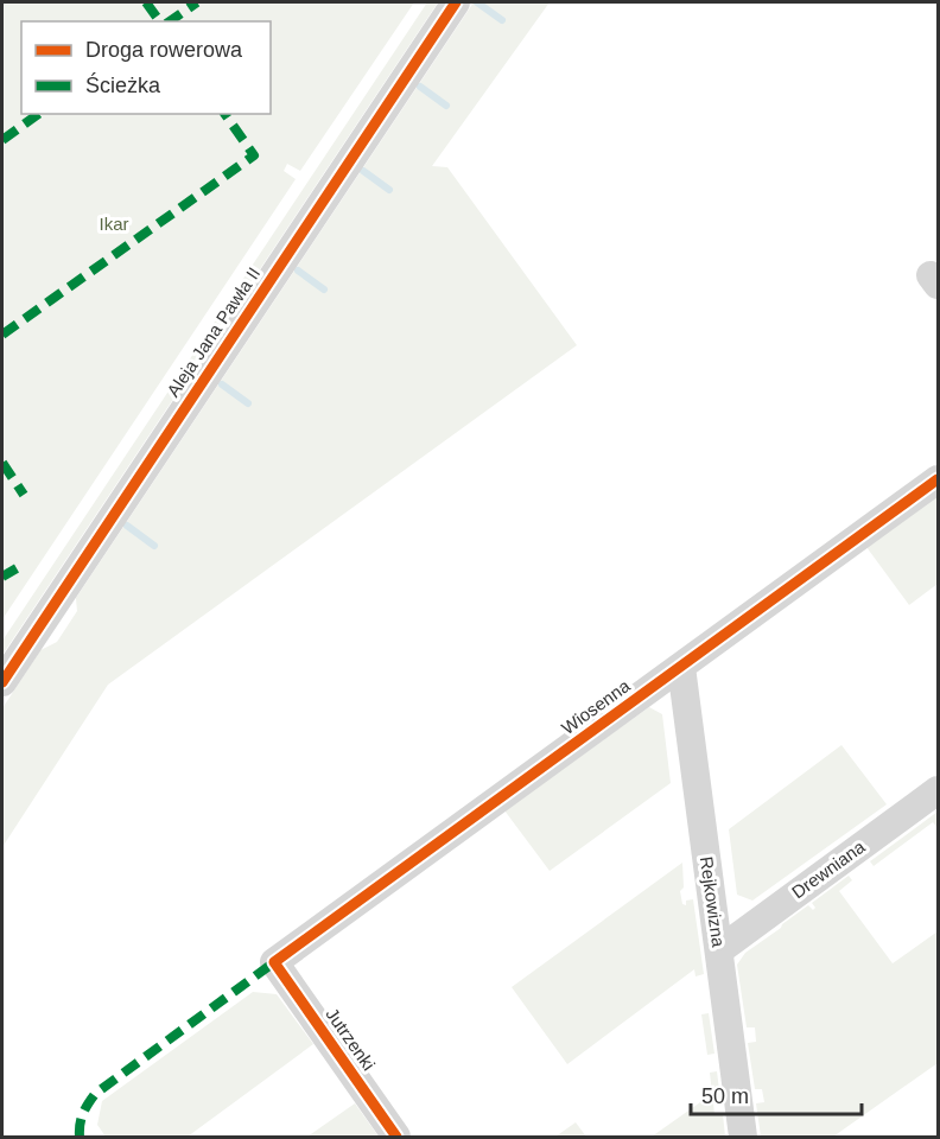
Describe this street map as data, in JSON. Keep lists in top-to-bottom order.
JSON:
{
  "streets": {
    "street": [
      "Aleja Jana Pawła II",
      "Wiosenna",
      "Drewniana",
      "Rejkowizna",
      "Jutrzenki"
    ]
  },
  "crossings": [
    ["Wiosenna", "Rejkowizna"],
    ["Wiosenna", "Jutrzenki"],
    ["Drewniana", "Rejkowizna"]
  ],
  "parks": ["Ikar"],
  "legend": ["Droga rowerowa", "Ścieżka"],
  "scale_bar": "50 m"
}
